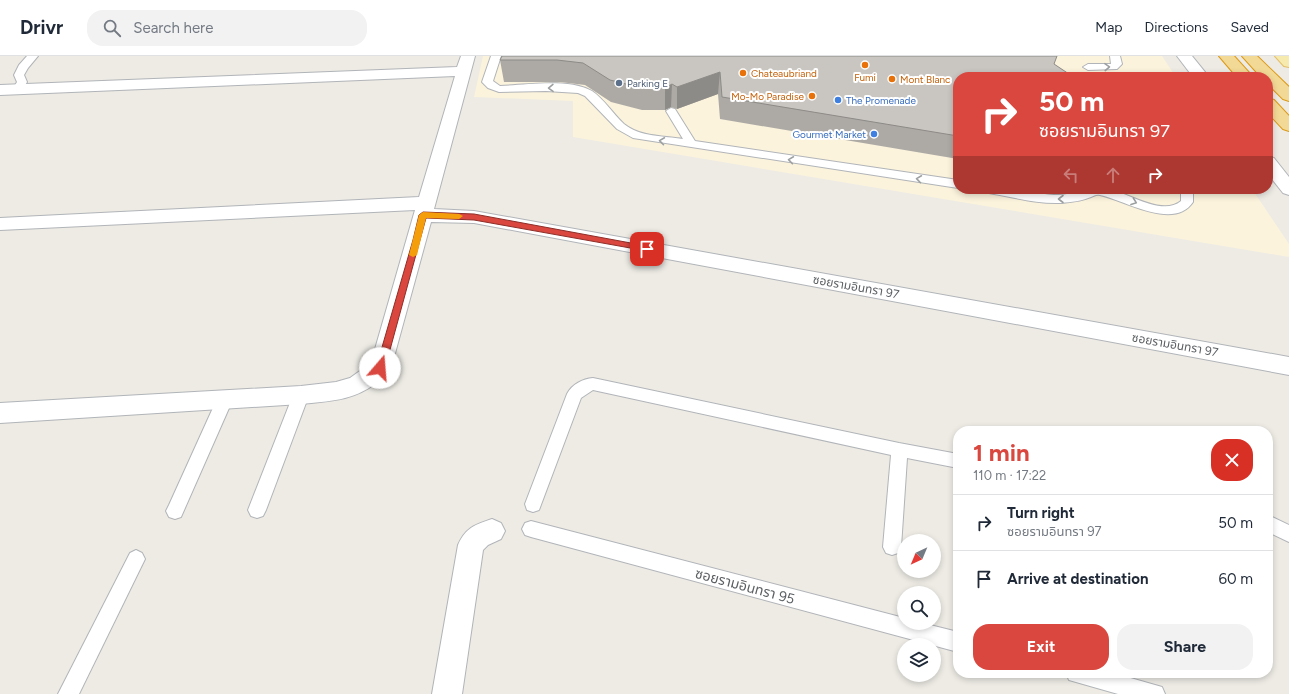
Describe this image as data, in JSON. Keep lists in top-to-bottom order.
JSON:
{
  "streets": {
    "street": ["ซอยรามอินทรา 97"],
    "lane": ["ซอยรามอินทรา 95"]
  },
  "places": [
    "Fumi",
    "Chateaubriand",
    "Mont Blanc",
    "Parking E",
    "Mo-Mo Paradise",
    "The Promenade",
    "Gourmet Market"
  ],
  "north": "bottom left",
  "page": {
    "header": "Drivr",
    "search": "Search here",
    "nav": ["Map", "Directions", "Saved"],
    "turn": ["50 m", "ซอยรามอินทรา 97"],
    "heading": ["1 min", "110 m · 17:22"],
    "list": [
      {
        "name": "Turn right",
        "note": "ซอยรามอินทรา 97",
        "value": "50 m"
      },
      {
        "name": "Arrive at destination",
        "value": "60 m"
      }
    ],
    "buttons": ["Exit", "Share"]
  }
}
